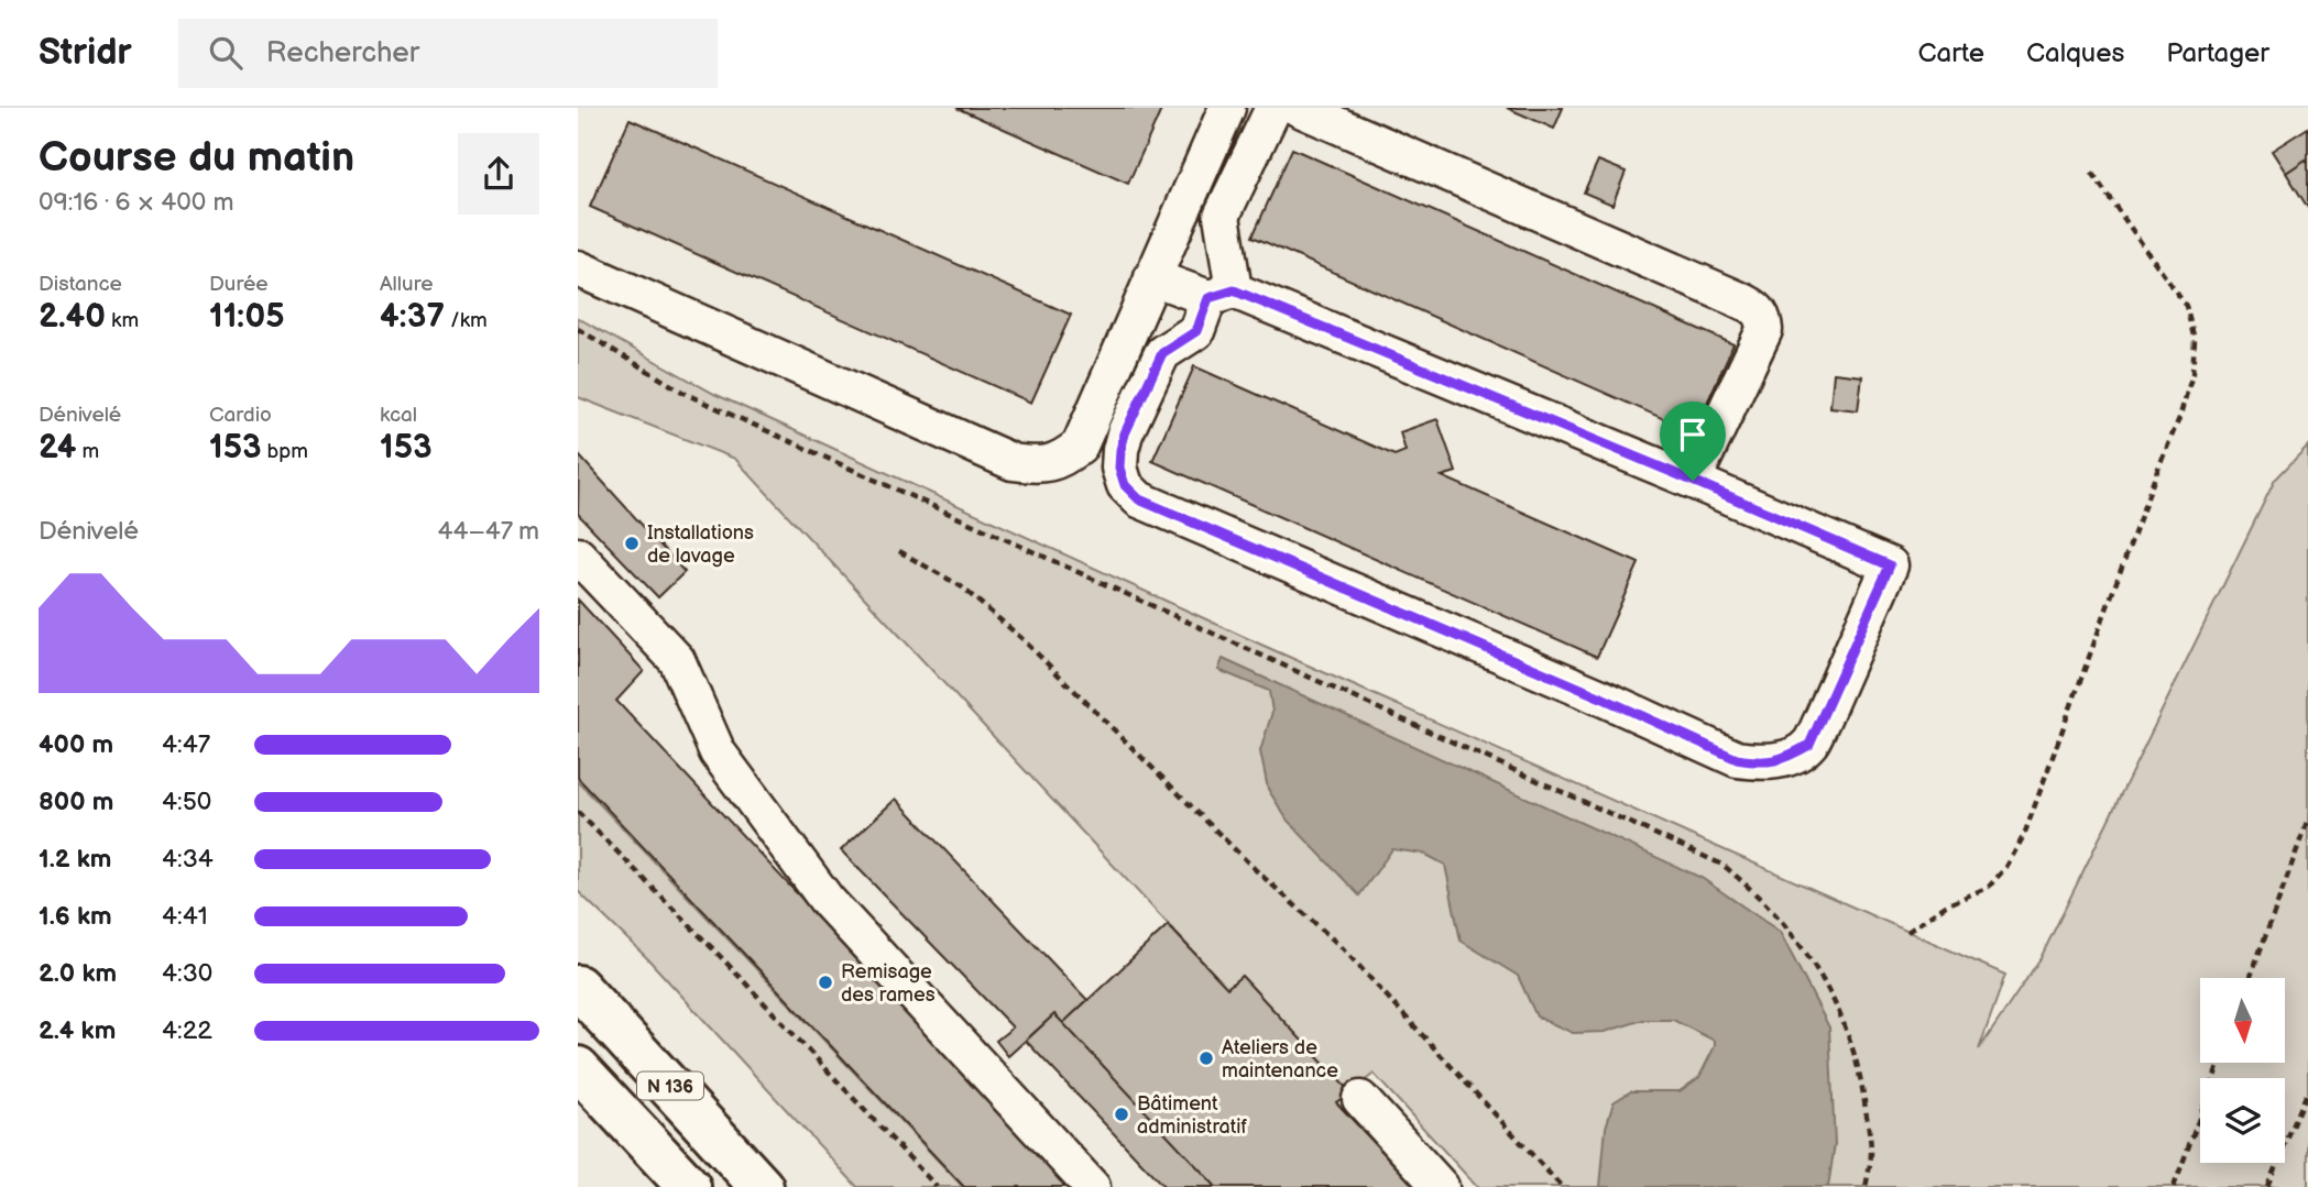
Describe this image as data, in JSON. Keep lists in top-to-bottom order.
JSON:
{
  "streets": {
    "highway": ["N 136"]
  },
  "places": [
    "Installations de lavage",
    "Remisage des rames",
    "Ateliers de maintenance",
    "Bâtiment administratif"
  ],
  "north": "bottom",
  "page": {
    "header": "Stridr",
    "search": "Rechercher",
    "nav": ["Carte", "Calques", "Partager"],
    "heading": ["Course du matin", "09:16 · 6 × 400 m"],
    "stats": [
      ["Distance", "2.40 km"],
      ["Durée", "11:05"],
      ["Allure", "4:37 /km"],
      ["Dénivelé", "24 m"],
      ["Cardio", "153 bpm"],
      ["kcal", "153"]
    ],
    "chart": ["Dénivelé", "44–47 m"],
    "list": [
      {
        "name": "400 m",
        "note": "4:47"
      },
      {
        "name": "800 m",
        "note": "4:50"
      },
      {
        "name": "1.2 km",
        "note": "4:34"
      },
      {
        "name": "1.6 km",
        "note": "4:41"
      },
      {
        "name": "2.0 km",
        "note": "4:30"
      },
      {
        "name": "2.4 km",
        "note": "4:22"
      }
    ]
  }
}
